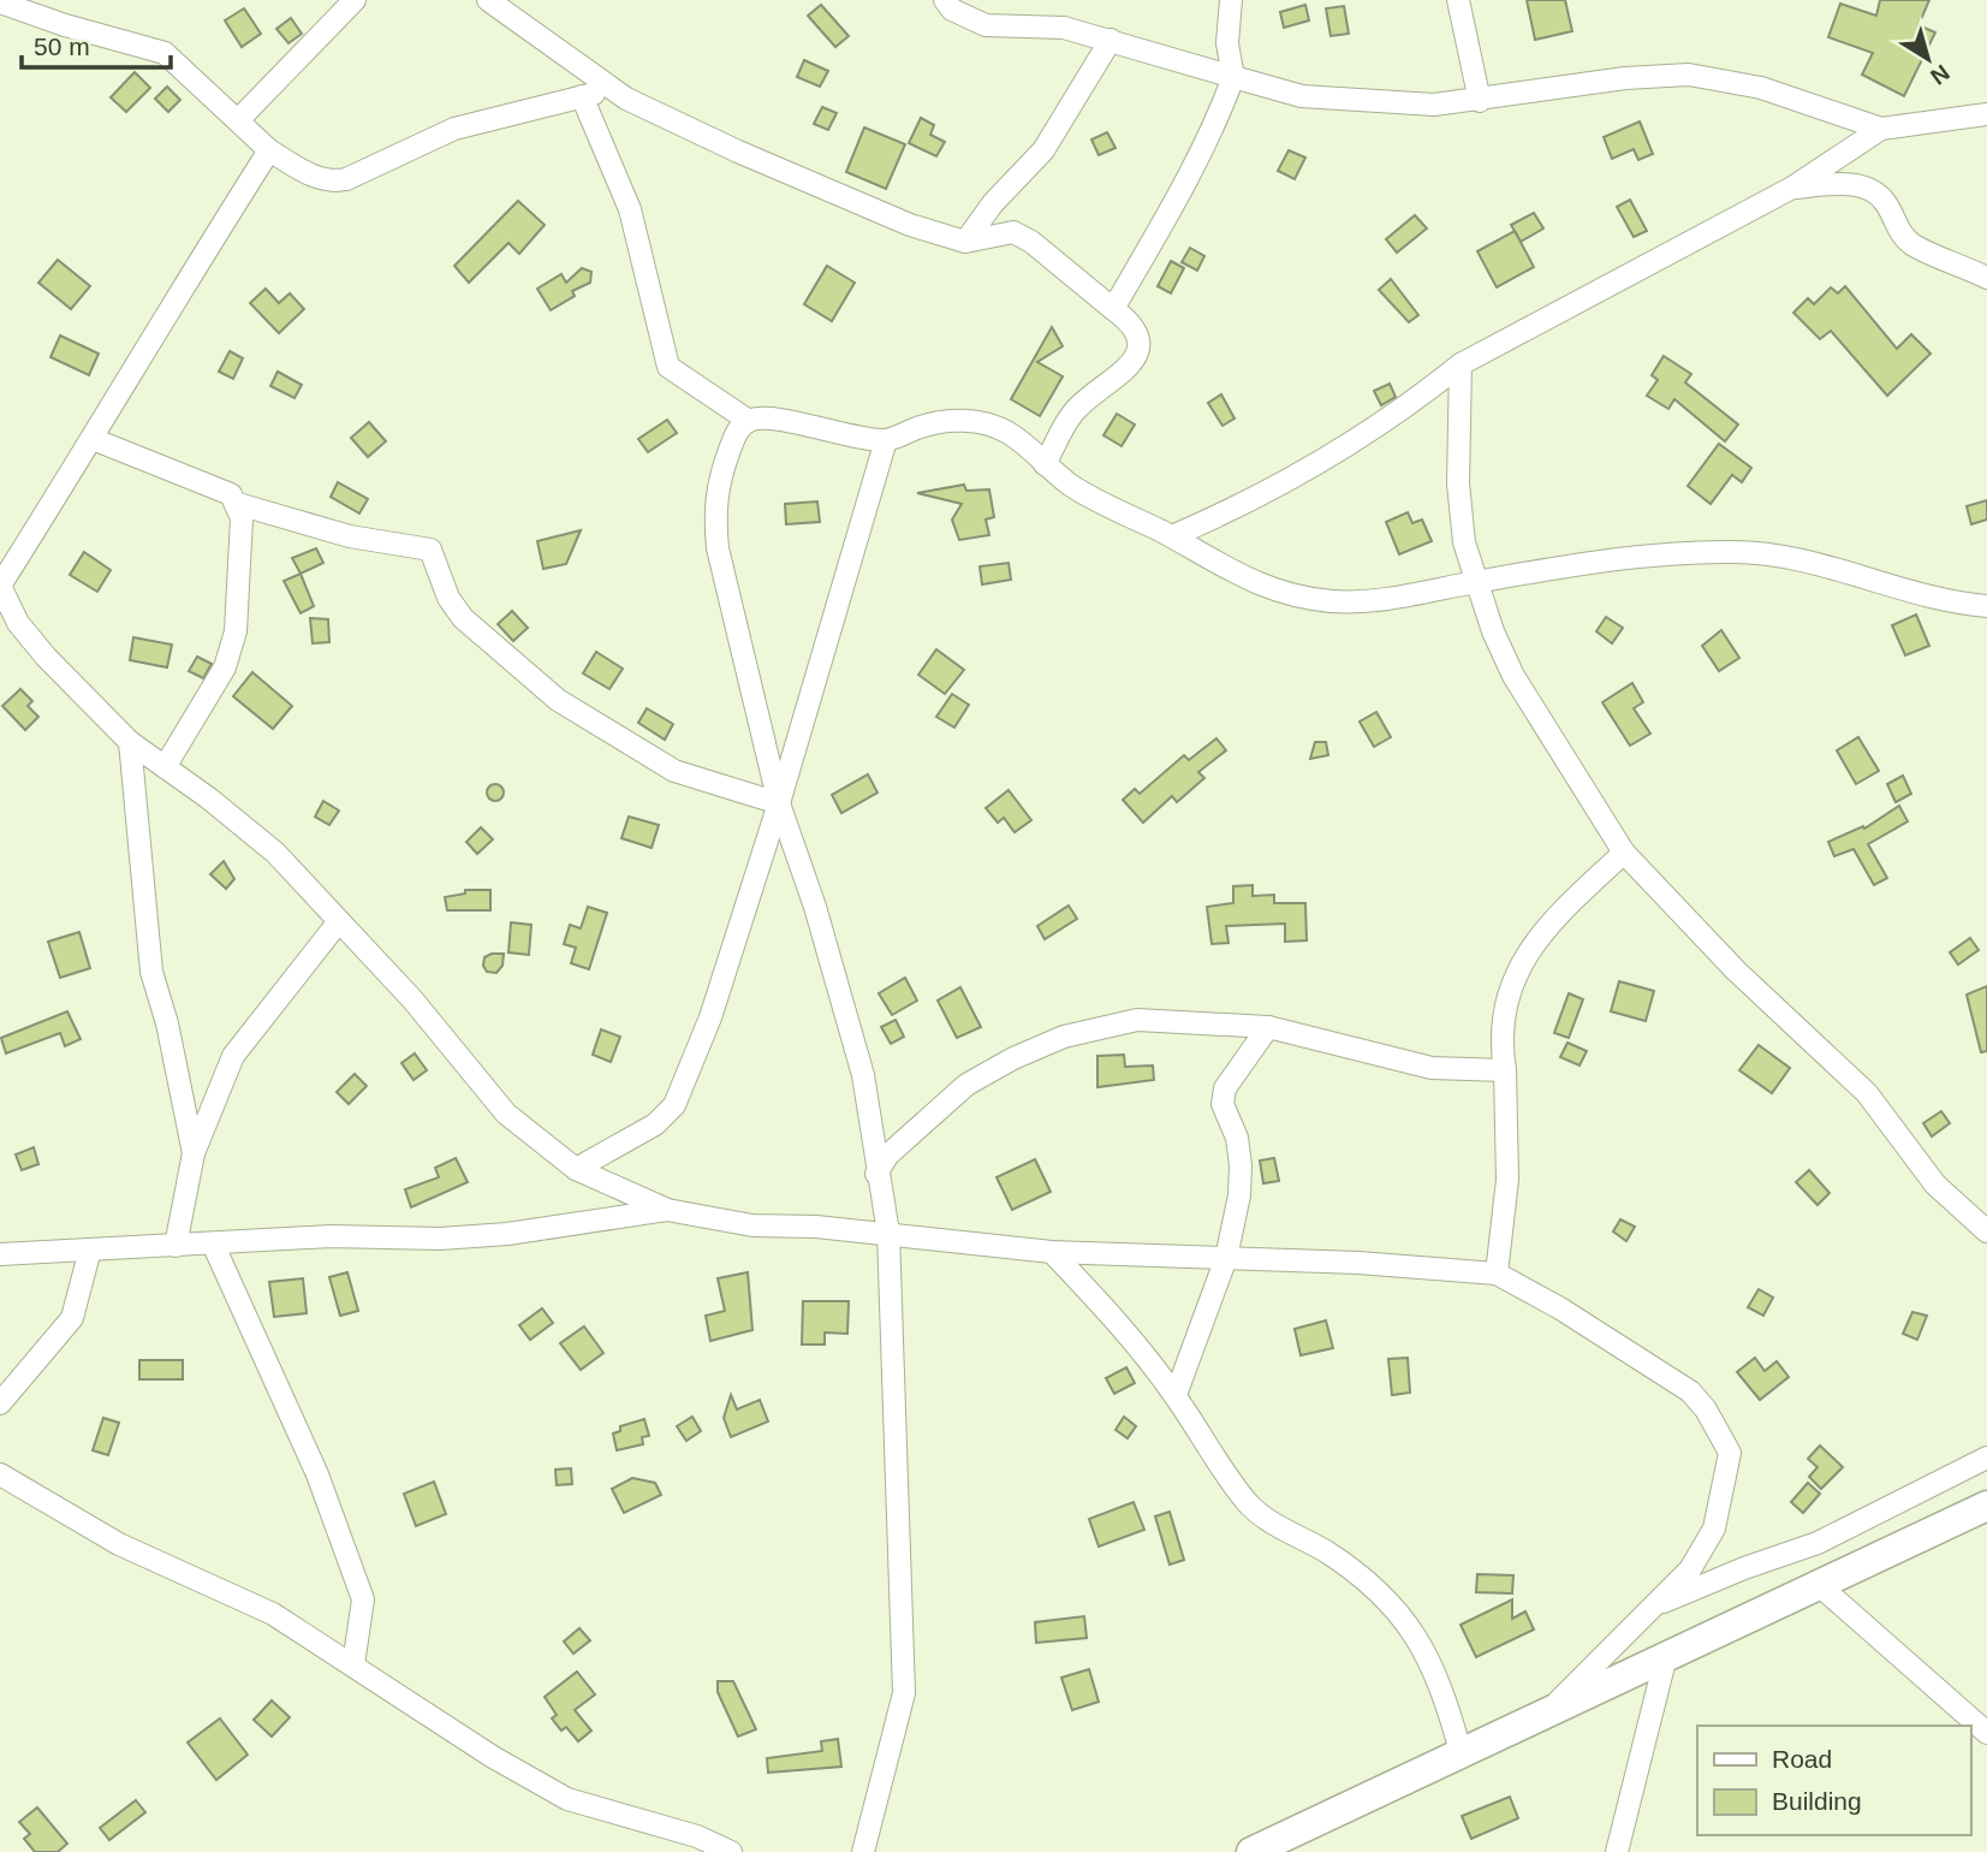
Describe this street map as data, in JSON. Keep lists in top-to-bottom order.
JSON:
{
  "legend": ["Road", "Building"],
  "scale_bar": "50 m",
  "north": "bottom right"
}
